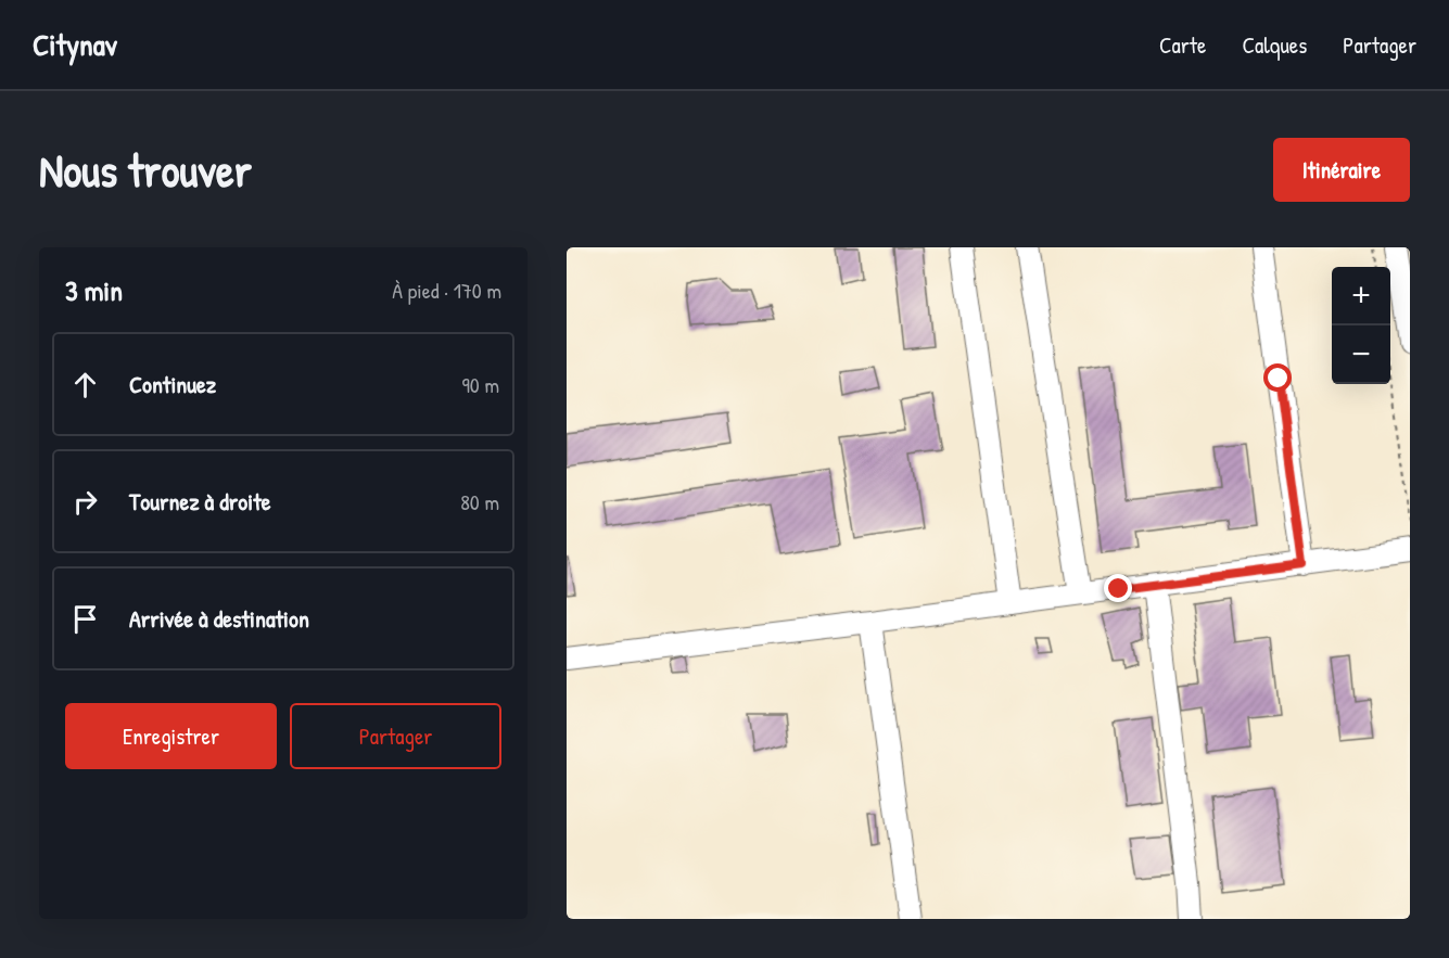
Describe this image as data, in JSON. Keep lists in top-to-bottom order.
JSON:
{
  "page": {
    "header": "Citynav",
    "nav": ["Carte", "Calques", "Partager"],
    "buttons": [
      "Itinéraire",
      ["Enregistrer", "Partager"]
    ],
    "title": "Nous trouver",
    "heading": ["3 min", "À pied · 170 m"],
    "map_buttons": ["+", "−"],
    "list": [
      ["Continuez", "90 m"],
      ["Tournez à droite", "80 m"],
      "Arrivée à destination"
    ]
  }
}
